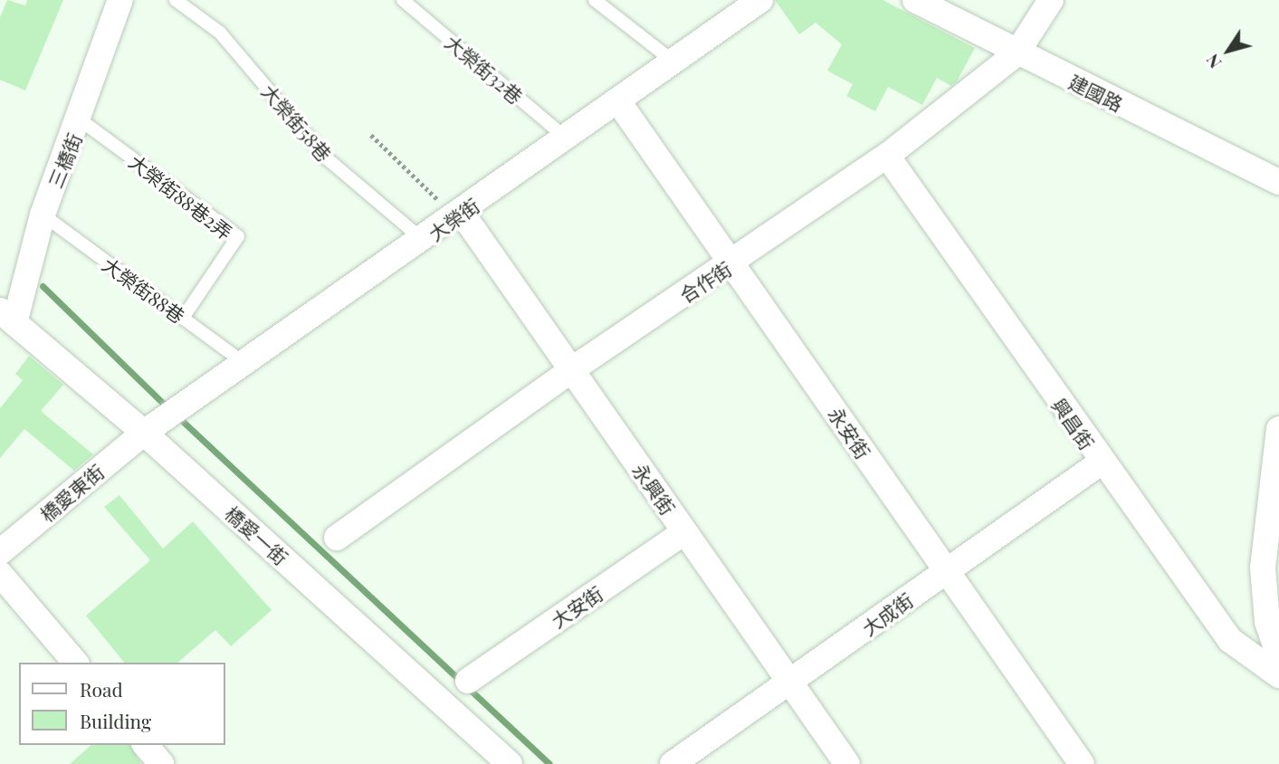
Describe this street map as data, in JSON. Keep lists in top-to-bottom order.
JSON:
{
  "streets": {
    "street": [
      "建國路",
      "三橋街",
      "大榮街",
      "合作街",
      "興昌街",
      "永安街",
      "永興街",
      "橋愛東街",
      "橋愛一街",
      "大安街",
      "大成街"
    ],
    "lane": [
      "大榮街32巷",
      "大榮街58巷",
      "大榮街88巷2弄",
      "大榮街88巷"
    ]
  },
  "crossings": [
    ["大榮街32巷", "大榮街"],
    ["建國路", "合作街"],
    ["大榮街58巷", "大榮街"],
    ["三橋街", "大榮街88巷2弄"],
    ["三橋街", "大榮街88巷"],
    ["三橋街", "橋愛一街"],
    ["大榮街88巷2弄", "大榮街88巷"],
    ["大榮街", "大榮街88巷"],
    ["大榮街", "永安街"],
    ["大榮街", "永興街"],
    ["大榮街", "橋愛東街"],
    ["大榮街", "橋愛一街"],
    ["合作街", "興昌街"],
    ["合作街", "永安街"],
    ["合作街", "永興街"],
    ["興昌街", "大成街"],
    ["永安街", "大成街"],
    ["永興街", "大安街"],
    ["永興街", "大成街"],
    ["橋愛東街", "橋愛一街"]
  ],
  "legend": ["Road", "Building"],
  "north": "bottom left"
}
